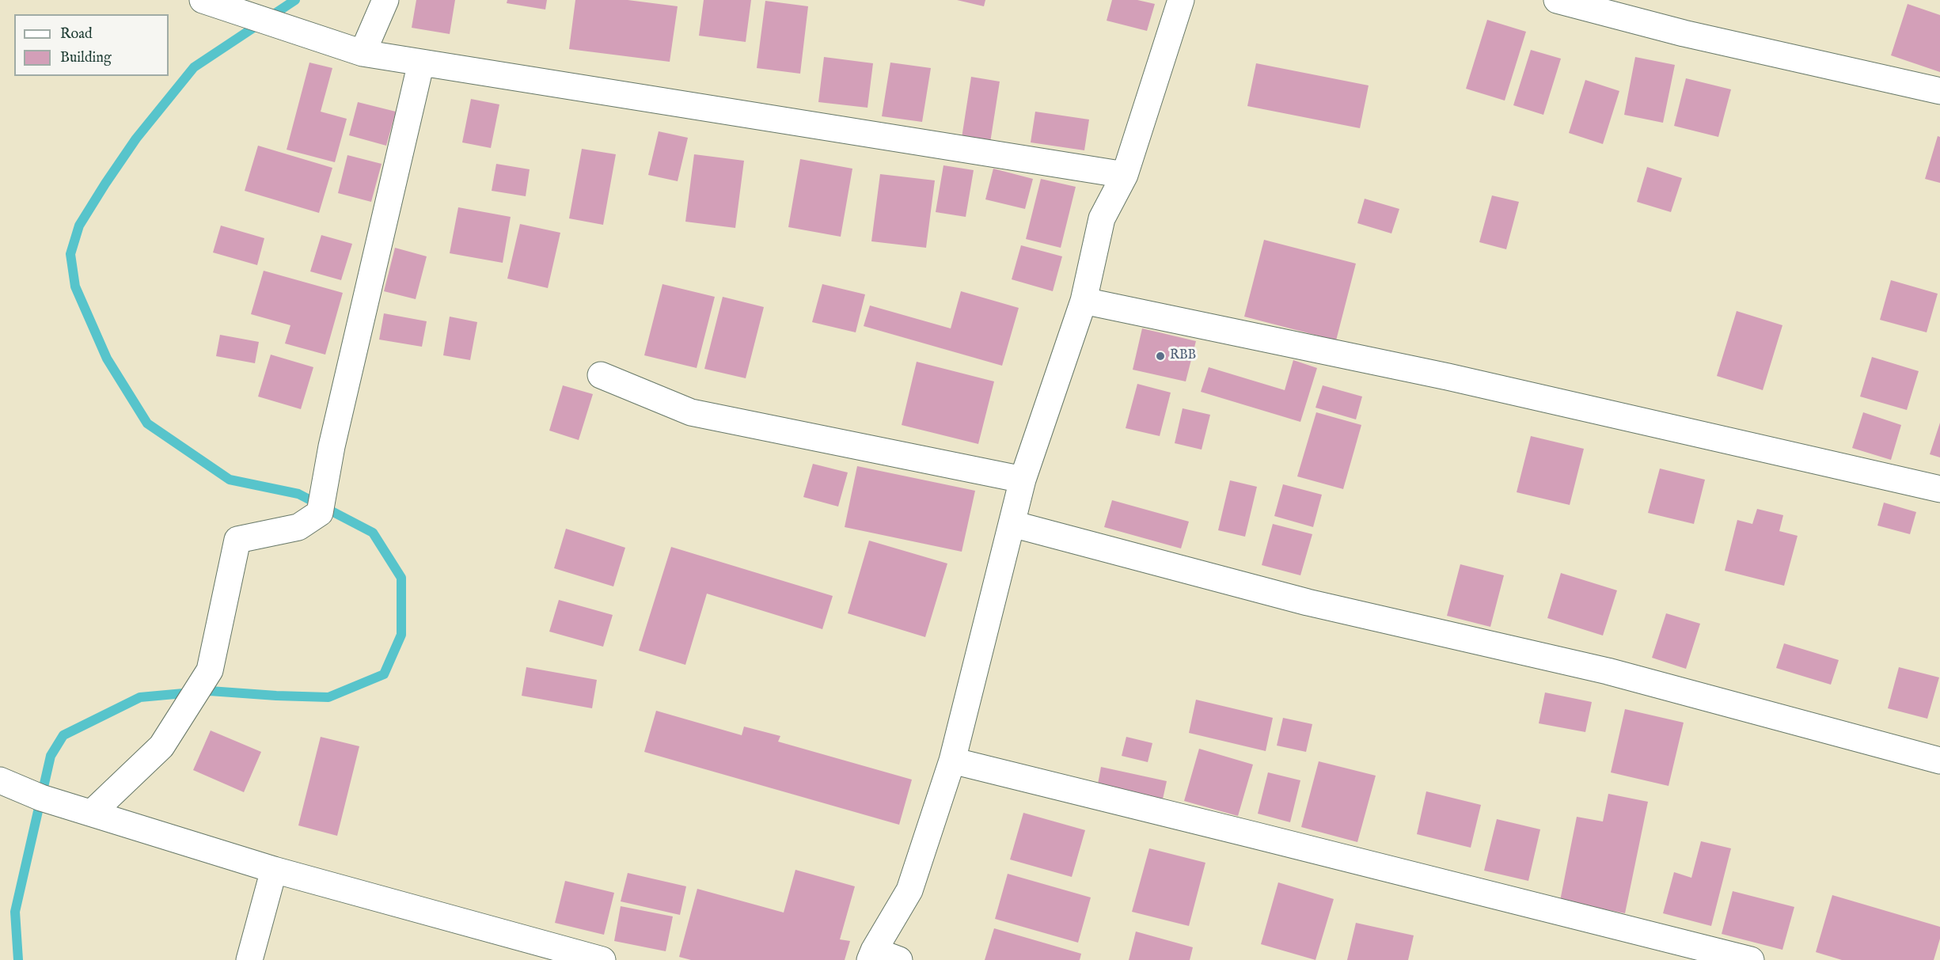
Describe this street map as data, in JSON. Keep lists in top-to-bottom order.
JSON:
{
  "places": ["RBB"],
  "legend": ["Road", "Building"]
}
